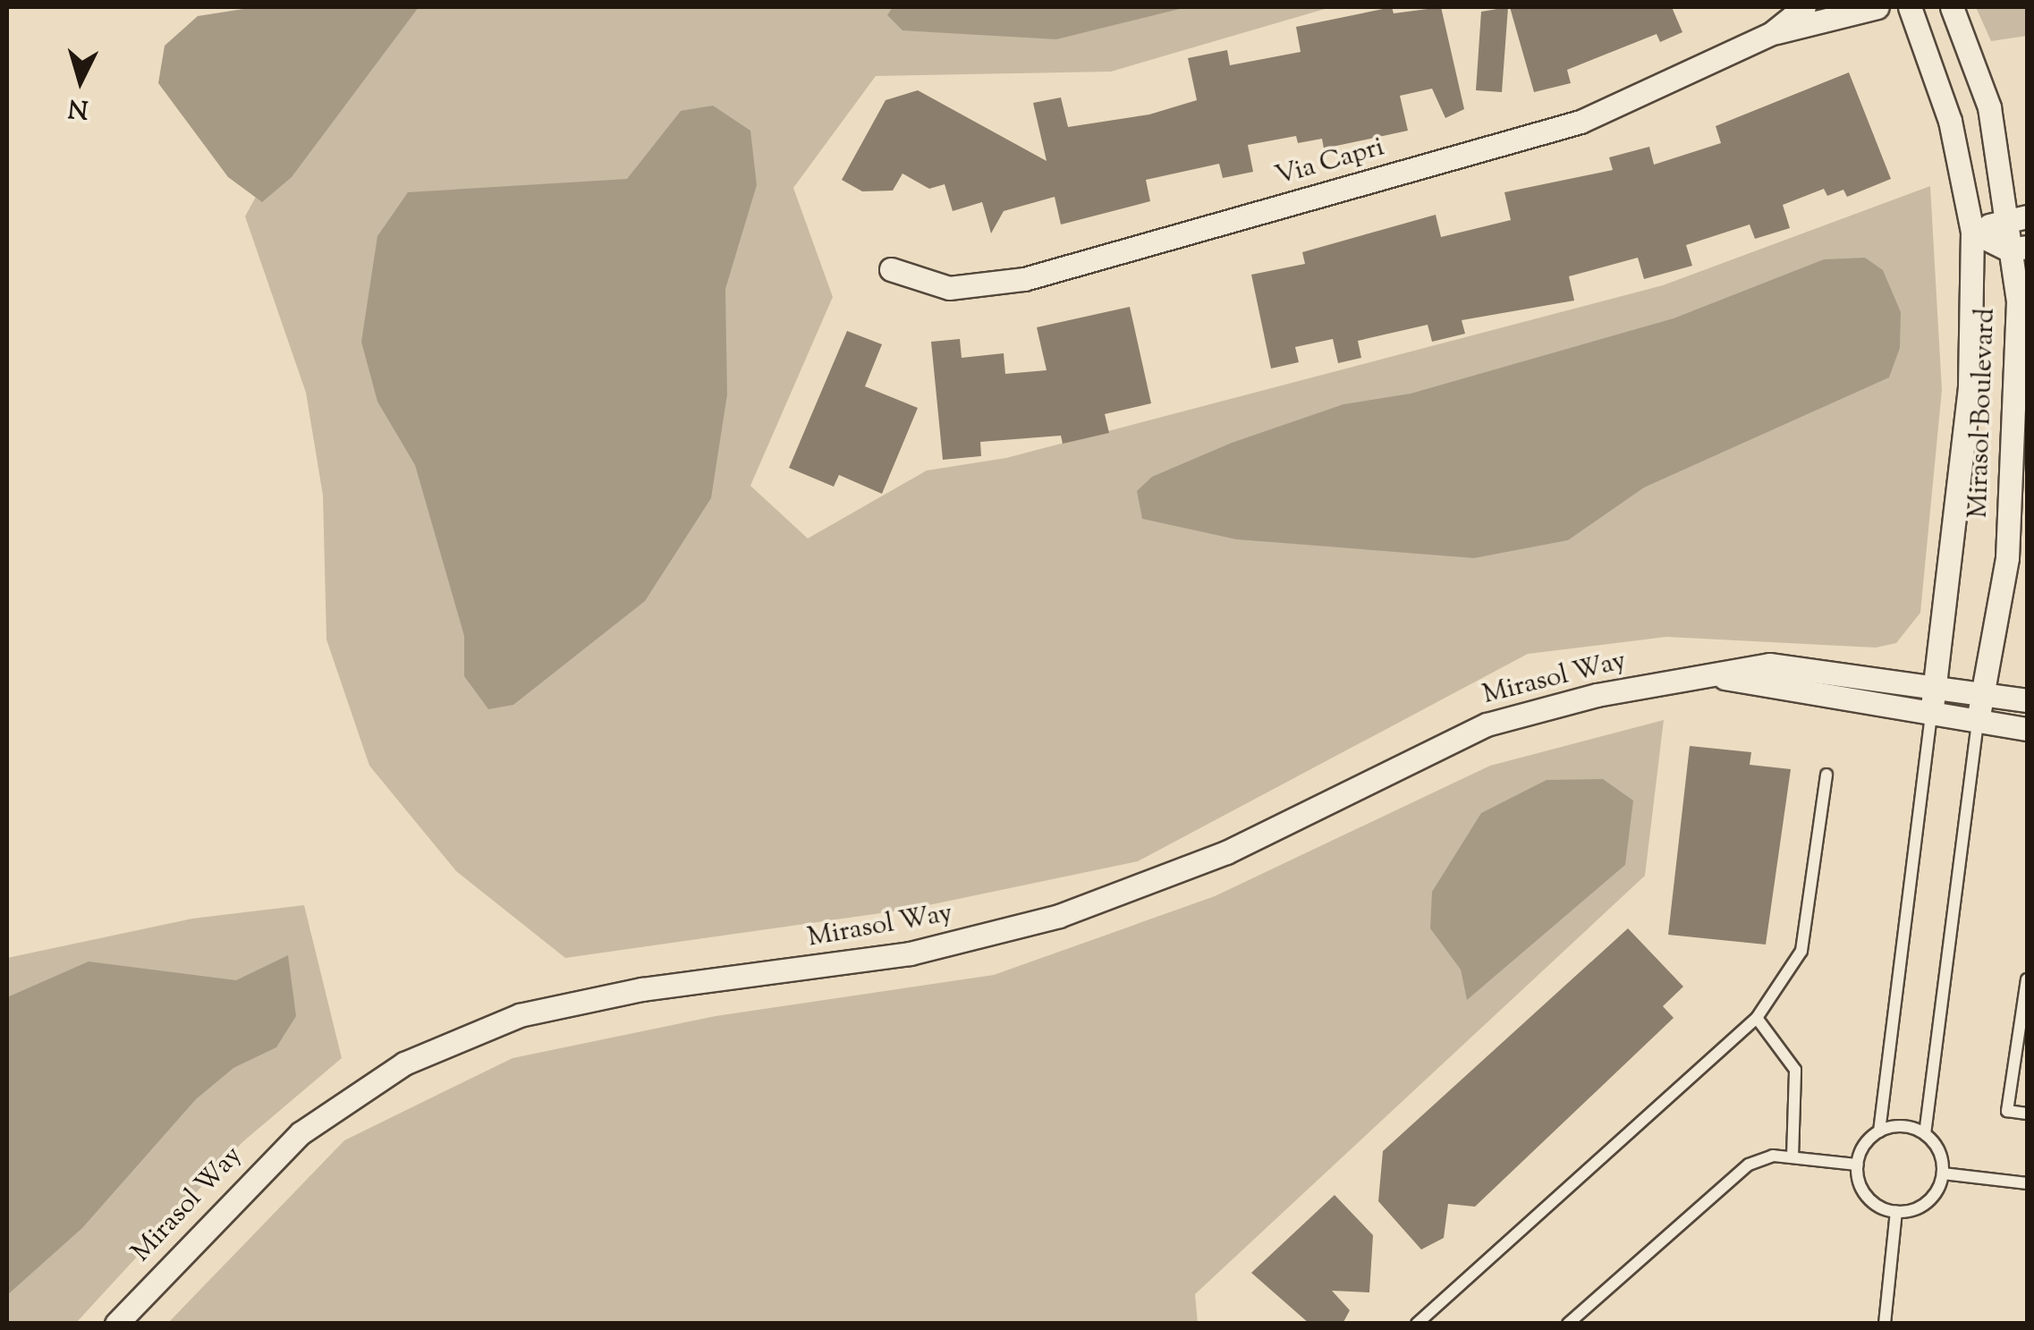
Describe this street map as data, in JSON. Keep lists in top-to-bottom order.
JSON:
{
  "streets": {
    "street": ["Via Capri", "Mirasol Boulevard", "Mirasol Way"]
  },
  "crossings": [
    ["Mirasol Boulevard", "Mirasol Way"]
  ],
  "north": "bottom"
}
